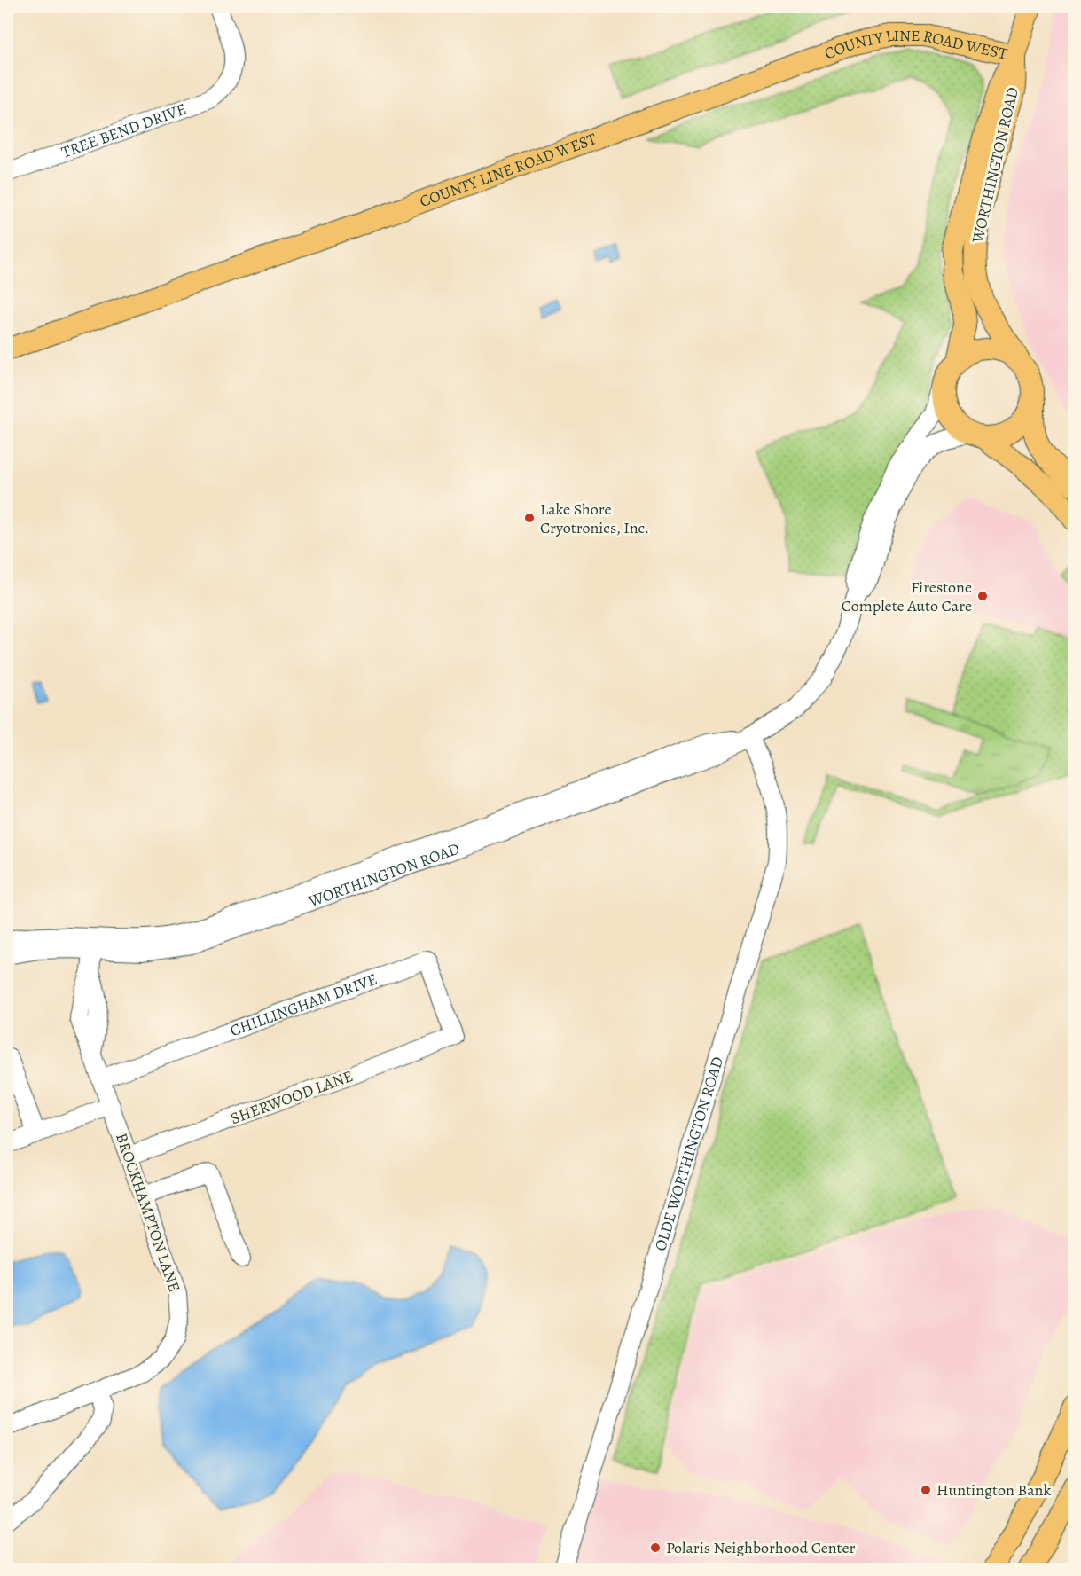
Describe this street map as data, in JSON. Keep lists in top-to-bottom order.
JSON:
{
  "streets": {
    "main road": ["COUNTY LINE ROAD WEST", "WORTHINGTON ROAD"],
    "street": [
      "TREE BEND DRIVE",
      "CHILLINGHAM DRIVE",
      "SHERWOOD LANE",
      "OLDE WORTHINGTON ROAD",
      "BROCKHAMPTON LANE"
    ]
  },
  "crossings": [
    ["COUNTY LINE ROAD WEST", "WORTHINGTON ROAD"],
    ["WORTHINGTON ROAD", "OLDE WORTHINGTON ROAD"],
    ["WORTHINGTON ROAD", "BROCKHAMPTON LANE"],
    ["CHILLINGHAM DRIVE", "SHERWOOD LANE"],
    ["CHILLINGHAM DRIVE", "BROCKHAMPTON LANE"],
    ["SHERWOOD LANE", "BROCKHAMPTON LANE"]
  ],
  "places": [
    "Lake Shore Cryotronics, Inc.",
    "Firestone Complete Auto Care",
    "Huntington Bank",
    "Polaris Neighborhood Center"
  ]
}
